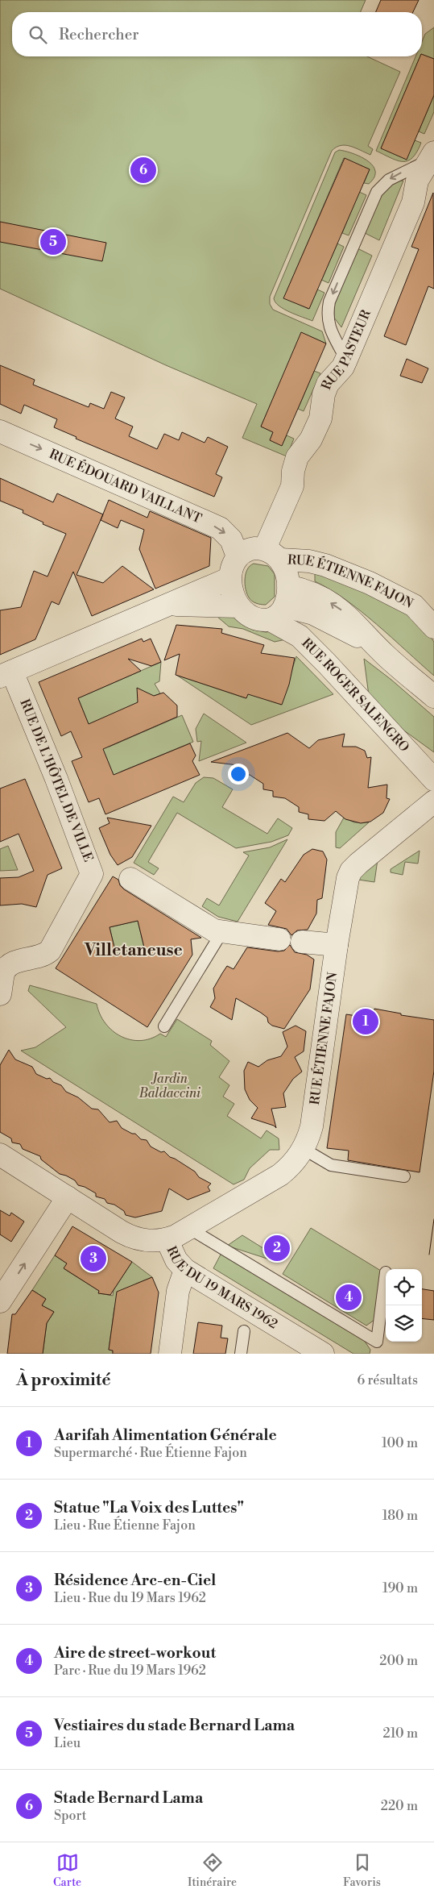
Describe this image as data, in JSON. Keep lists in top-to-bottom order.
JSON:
{
  "streets": {
    "street": [
      "RUE PASTEUR",
      "RUE ÉDOUARD VAILLANT",
      "RUE ÉTIENNE FAJON",
      "RUE ROGER SALENGRO",
      "RUE DE L'HÔTEL DE VILLE",
      "RUE DU 19 MARS 1962"
    ]
  },
  "crossings": [
    ["RUE PASTEUR", "RUE ÉDOUARD VAILLANT"],
    ["RUE PASTEUR", "RUE ÉTIENNE FAJON"],
    ["RUE PASTEUR", "RUE ROGER SALENGRO"],
    ["RUE ÉDOUARD VAILLANT", "RUE ÉTIENNE FAJON"],
    ["RUE ÉDOUARD VAILLANT", "RUE ROGER SALENGRO"],
    ["RUE ÉTIENNE FAJON", "RUE ROGER SALENGRO"],
    ["RUE ÉTIENNE FAJON", "RUE DU 19 MARS 1962"]
  ],
  "one_way": ["RUE ÉDOUARD VAILLANT"],
  "districts": ["Villetaneuse"],
  "parks": ["Jardin Baldaccini"],
  "page": {
    "search": "Rechercher",
    "pins": [
      "6",
      "5",
      "1",
      "2",
      "3",
      "4"
    ],
    "heading": ["À proximité", "6 résultats"],
    "list": [
      {
        "mark": "1",
        "name": "Aarifah Alimentation Générale",
        "note": "Supermarché · Rue Étienne Fajon",
        "value": "100 m"
      },
      {
        "mark": "2",
        "name": "Statue \"La Voix des Luttes\"",
        "note": "Lieu · Rue Étienne Fajon",
        "value": "180 m"
      },
      {
        "mark": "3",
        "name": "Résidence Arc-en-Ciel",
        "note": "Lieu · Rue du 19 Mars 1962",
        "value": "190 m"
      },
      {
        "mark": "4",
        "name": "Aire de street-workout",
        "note": "Parc · Rue du 19 Mars 1962",
        "value": "200 m"
      },
      {
        "mark": "5",
        "name": "Vestiaires du stade Bernard Lama",
        "note": "Lieu",
        "value": "210 m"
      },
      {
        "mark": "6",
        "name": "Stade Bernard Lama",
        "note": "Sport",
        "value": "220 m"
      }
    ],
    "nav": ["Carte", "Itinéraire", "Favoris"]
  }
}
